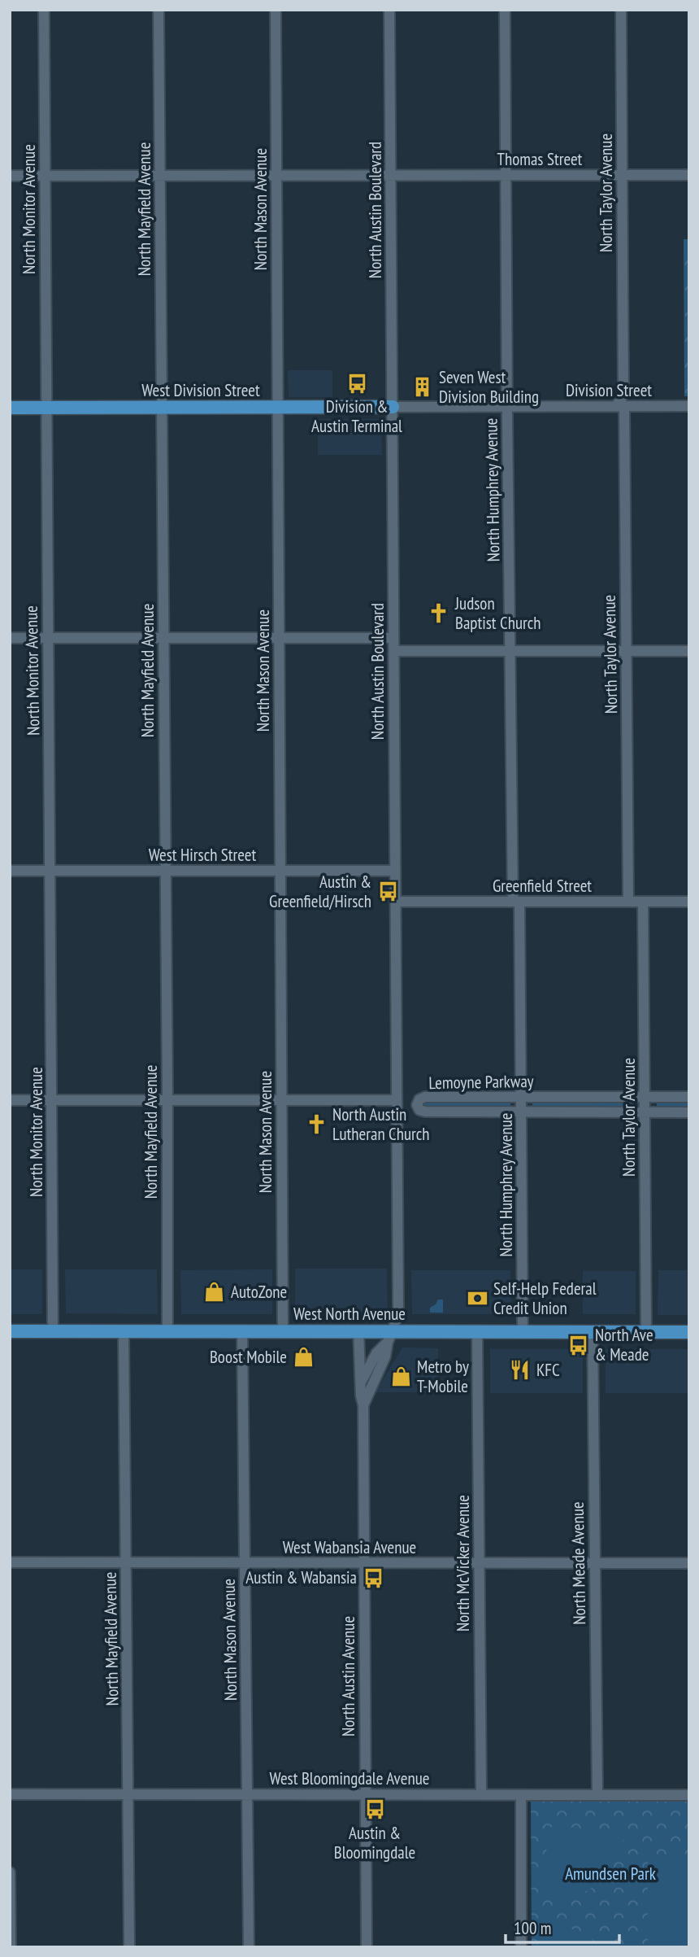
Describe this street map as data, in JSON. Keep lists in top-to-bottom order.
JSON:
{
  "streets": {
    "main road": ["West Division Street", "West North Avenue"],
    "street": [
      "Thomas Street",
      "North Taylor Avenue",
      "North Monitor Avenue",
      "North Mayfield Avenue",
      "North Mason Avenue",
      "North Austin Boulevard",
      "Division Street",
      "North Humphrey Avenue",
      "West Hirsch Street",
      "Greenfield Street",
      "Lemoyne Parkway",
      "West Wabansia Avenue",
      "North McVicker Avenue",
      "North Meade Avenue",
      "North Austin Avenue",
      "West Bloomingdale Avenue"
    ]
  },
  "crossings": [
    ["Thomas Street", "North Taylor Avenue"],
    ["Thomas Street", "North Monitor Avenue"],
    ["Thomas Street", "North Mayfield Avenue"],
    ["Thomas Street", "North Mason Avenue"],
    ["Thomas Street", "North Austin Boulevard"],
    ["Thomas Street", "North Humphrey Avenue"],
    ["North Taylor Avenue", "Division Street"],
    ["North Taylor Avenue", "Greenfield Street"],
    ["North Taylor Avenue", "Lemoyne Parkway"],
    ["North Taylor Avenue", "West North Avenue"],
    ["North Monitor Avenue", "West Division Street"],
    ["North Monitor Avenue", "West Hirsch Street"],
    ["North Monitor Avenue", "West North Avenue"],
    ["North Mayfield Avenue", "West Division Street"],
    ["North Mayfield Avenue", "West Hirsch Street"],
    ["North Mayfield Avenue", "West North Avenue"],
    ["North Mayfield Avenue", "West Wabansia Avenue"],
    ["North Mayfield Avenue", "West Bloomingdale Avenue"],
    ["North Mason Avenue", "West Division Street"],
    ["North Mason Avenue", "West Hirsch Street"],
    ["North Mason Avenue", "West North Avenue"],
    ["North Mason Avenue", "West Wabansia Avenue"],
    ["North Mason Avenue", "West Bloomingdale Avenue"],
    ["North Austin Boulevard", "West Division Street"],
    ["North Austin Boulevard", "Division Street"],
    ["North Austin Boulevard", "West Hirsch Street"],
    ["North Austin Boulevard", "Greenfield Street"],
    ["North Austin Boulevard", "West North Avenue"],
    ["North Austin Boulevard", "North Austin Avenue"],
    ["West Division Street", "Division Street"],
    ["Division Street", "North Humphrey Avenue"],
    ["North Humphrey Avenue", "Greenfield Street"],
    ["North Humphrey Avenue", "Lemoyne Parkway"],
    ["North Humphrey Avenue", "West North Avenue"],
    ["West North Avenue", "North McVicker Avenue"],
    ["West North Avenue", "North Meade Avenue"],
    ["West North Avenue", "North Austin Avenue"],
    ["West Wabansia Avenue", "North McVicker Avenue"],
    ["West Wabansia Avenue", "North Meade Avenue"],
    ["West Wabansia Avenue", "North Austin Avenue"],
    ["North McVicker Avenue", "West Bloomingdale Avenue"],
    ["North Meade Avenue", "West Bloomingdale Avenue"],
    ["North Austin Avenue", "West Bloomingdale Avenue"]
  ],
  "parks": ["Amundsen Park"],
  "places": {
    "bus stop": [
      "Division & Austin Terminal",
      "Austin & Greenfield/Hirsch",
      "North Ave & Meade",
      "Austin & Wabansia",
      "Austin & Bloomingdale"
    ],
    "building": ["Seven West Division Building"],
    "church": ["Judson Baptist Church", "North Austin Lutheran Church"],
    "shop": ["AutoZone", "Boost Mobile", "Metro by T-Mobile"],
    "bank": ["Self-Help Federal Credit Union"],
    "restaurant": ["KFC"]
  },
  "scale_bar": "100 m"
}
